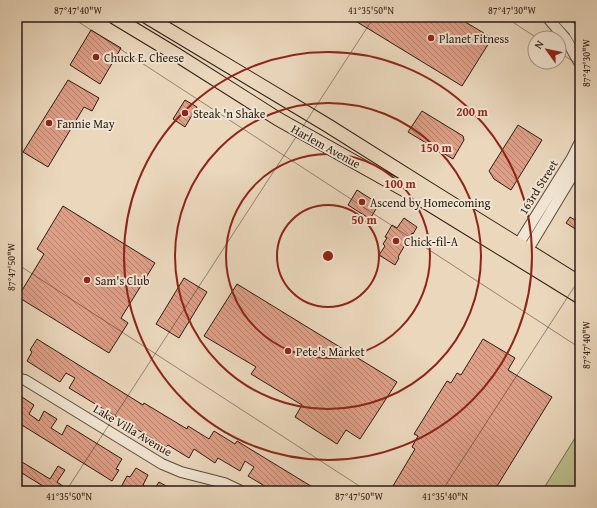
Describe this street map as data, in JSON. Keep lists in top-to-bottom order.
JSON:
{
  "streets": {
    "main road": ["Harlem Avenue"],
    "street": ["163rd Street", "Lake Villa Avenue"]
  },
  "crossings": [
    ["Harlem Avenue", "163rd Street"]
  ],
  "places": [
    "Planet Fitness",
    "Chuck E. Cheese",
    "Steak 'n Shake",
    "Fannie May",
    "Ascend by Homecoming",
    "Chick-fil-A",
    "Sam's Club",
    "Pete's Market"
  ],
  "north": "top left",
  "coordinates": [
    "87°47'40\"W",
    "41°35'50\"N",
    "87°47'30\"W",
    "87°47'50\"W",
    "41°35'40\"N"
  ],
  "rings": [
    "200 m",
    "150 m",
    "100 m",
    "50 m"
  ]
}
